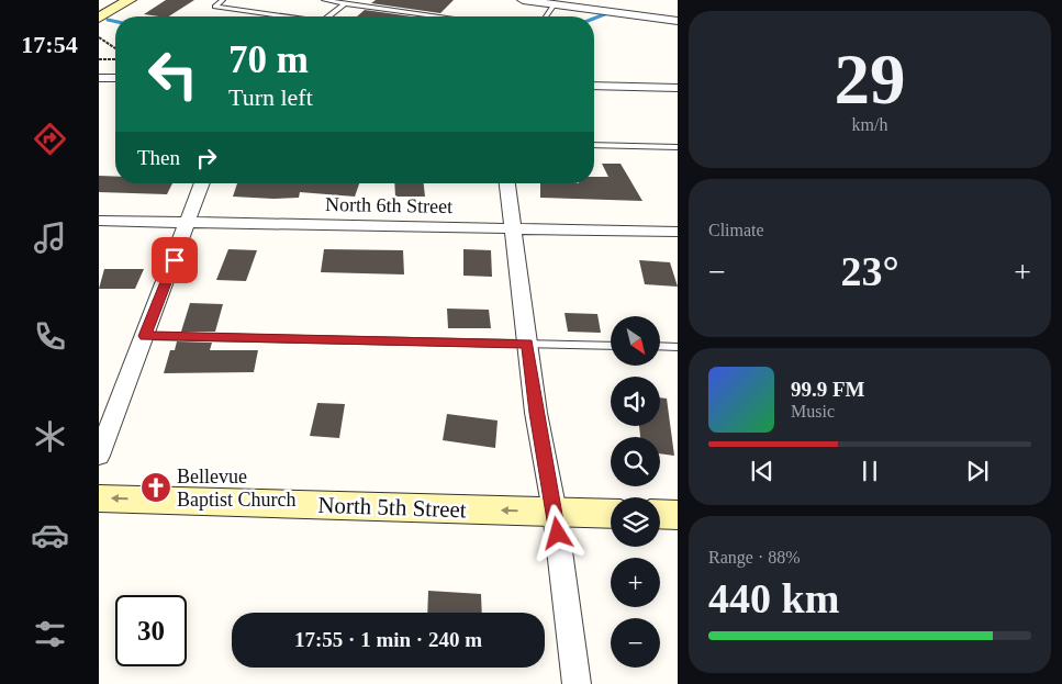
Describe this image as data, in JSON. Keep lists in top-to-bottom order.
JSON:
{
  "streets": {
    "main road": ["North 5th Street"],
    "street": ["North 6th Street"]
  },
  "one_way": ["North 5th Street"],
  "places": {
    "church": ["Bellevue Baptist Church"]
  },
  "north": "bottom right",
  "page": {
    "tabs": "17:54",
    "tile": [
      ["29", "km/h"],
      "Climate",
      ["Range · 88%", "440 km"]
    ],
    "turn": ["70 m", "Turn left"],
    "then": "Then",
    "heat": ["−", "23°", "+"],
    "map_buttons": ["+", "−"],
    "song": ["99.9 FM", "Music"],
    "limit": "30",
    "trip": "17:55 · 1 min · 240 m"
  }
}
